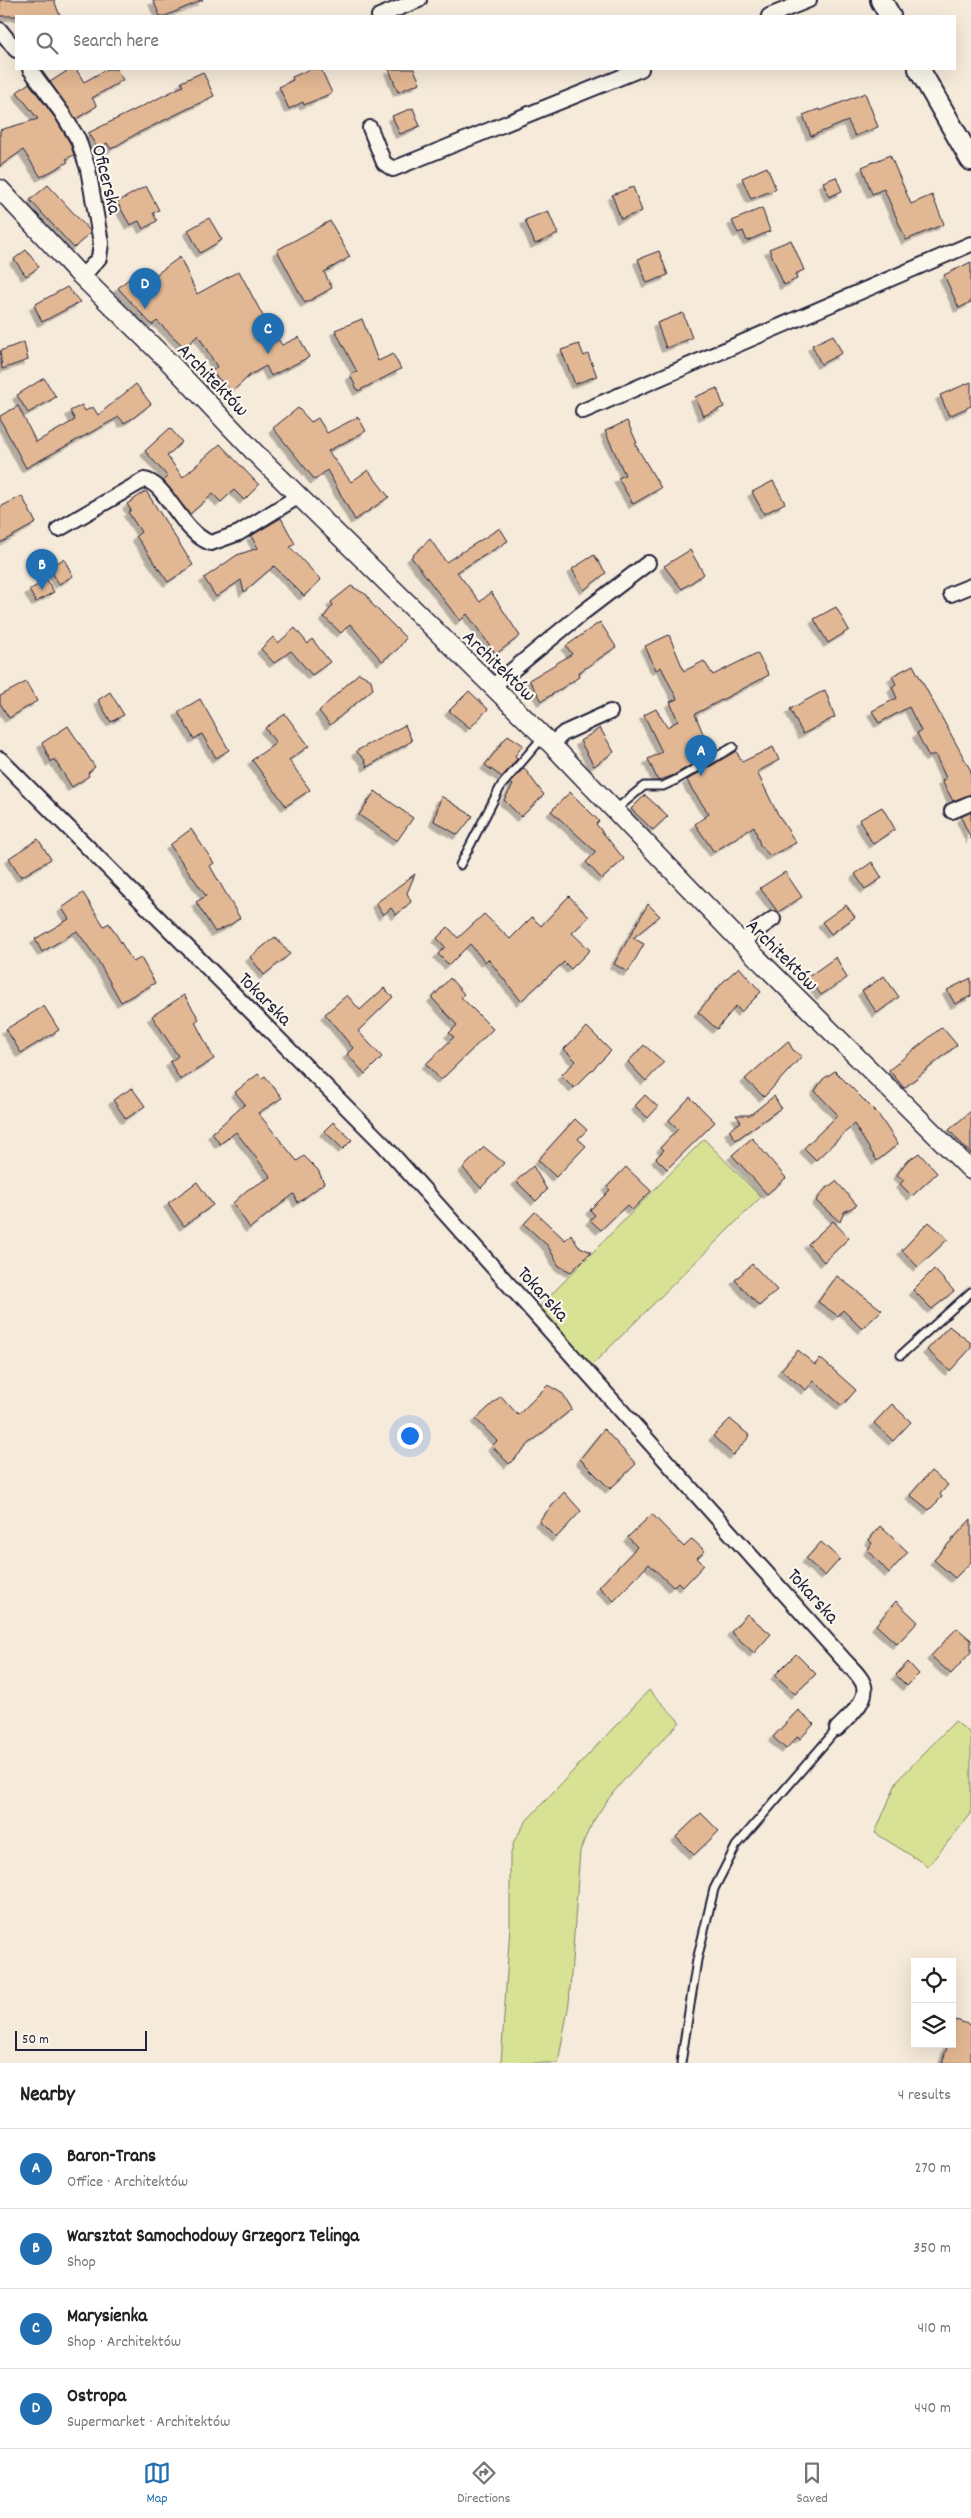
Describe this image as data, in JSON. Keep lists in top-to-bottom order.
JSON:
{
  "streets": {
    "street": ["Oficerska", "Architektów", "Tokarska"]
  },
  "crossings": [
    ["Oficerska", "Architektów"]
  ],
  "scale_bar": "50 m",
  "page": {
    "search": "Search here",
    "pins": [
      "D",
      "C",
      "B",
      "A"
    ],
    "scale": "50 m",
    "heading": ["Nearby", "4 results"],
    "list": [
      {
        "mark": "A",
        "name": "Baron-Trans",
        "note": "Office · Architektów",
        "value": "270 m"
      },
      {
        "mark": "B",
        "name": "Warsztat Samochodowy Grzegorz Telinga",
        "note": "Shop",
        "value": "350 m"
      },
      {
        "mark": "C",
        "name": "Marysienka",
        "note": "Shop · Architektów",
        "value": "410 m"
      },
      {
        "mark": "D",
        "name": "Ostropa",
        "note": "Supermarket · Architektów",
        "value": "440 m"
      }
    ],
    "nav": ["Map", "Directions", "Saved"]
  }
}
